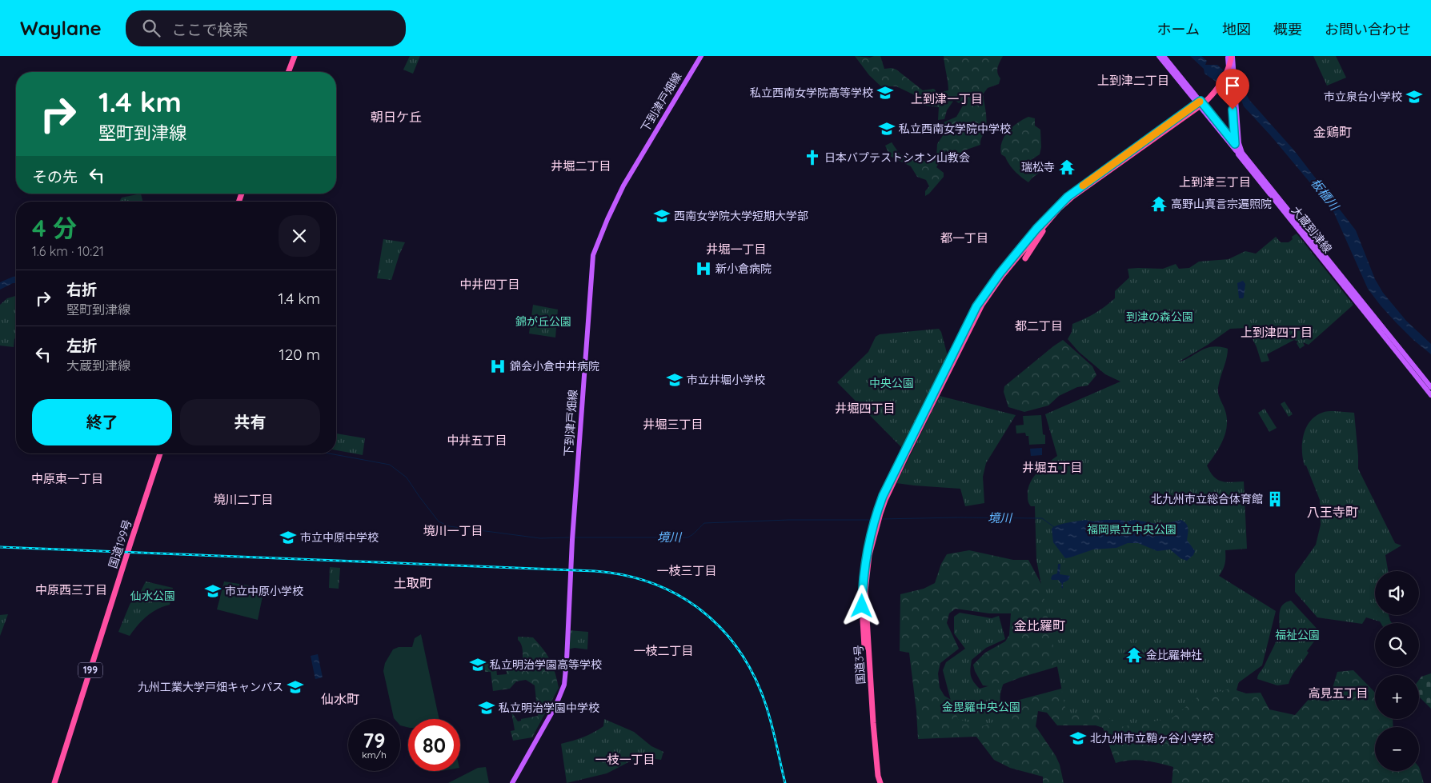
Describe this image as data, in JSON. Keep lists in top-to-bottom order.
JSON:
{
  "streets": {
    "highway": ["国道199号", "国道3号", "199"],
    "main road": ["下到津戸畑線", "大蔵到津線"]
  },
  "crossings": [
    ["大蔵到津線", "国道3号"]
  ],
  "districts": [
    "上到津二丁目",
    "上到津一丁目",
    "朝日ケ丘",
    "金鶏町",
    "井堀二丁目",
    "上到津三丁目",
    "都一丁目",
    "井堀一丁目",
    "中井四丁目",
    "都二丁目",
    "上到津四丁目",
    "井堀四丁目",
    "井堀三丁目",
    "中井五丁目",
    "井堀五丁目",
    "中原東一丁目",
    "境川二丁目",
    "八王寺町",
    "境川一丁目",
    "一枝三丁目",
    "土取町",
    "中原西三丁目",
    "金比羅町",
    "一枝二丁目",
    "高見五丁目",
    "仙水町",
    "一枝一丁目"
  ],
  "water": ["板櫃川", "境川"],
  "parks": [
    "到津の森公園",
    "錦が丘公園",
    "中央公園",
    "福岡県立中央公園",
    "仙水公園",
    "福祉公園",
    "金毘羅中央公園"
  ],
  "places": {
    "school or university": [
      "私立西南女学院高等学校",
      "市立泉台小学校",
      "私立西南女学院中学校",
      "西南女学院大学短期大学部",
      "市立井堀小学校",
      "市立中原中学校",
      "市立中原小学校",
      "私立明治学園高等学校",
      "九州工業大学戸畑キャンパス",
      "私立明治学園中学校",
      "北九州市立鞘ヶ谷小学校"
    ],
    "church": ["日本バプテストシオン山教会"],
    "temple": ["瑞松寺", "高野山真言宗遍照院", "金比羅神社"],
    "hospital": ["新小倉病院", "錦会小倉中井病院"],
    "building": ["北九州市立総合体育館"]
  },
  "page": {
    "header": "Waylane",
    "search": "ここで検索",
    "nav": [
      "ホーム",
      "地図",
      "概要",
      "お問い合わせ"
    ],
    "turn": ["1.4 km", "堅町到津線"],
    "then": "その先",
    "heading": ["4 分", "1.6 km · 10:21"],
    "list": [
      {
        "name": "右折",
        "note": "堅町到津線",
        "value": "1.4 km"
      },
      {
        "name": "左折",
        "note": "大蔵到津線",
        "value": "120 m"
      }
    ],
    "buttons": ["終了", "共有"],
    "map_buttons": ["+", "−"],
    "speed": "79 km/h",
    "limit": "80"
  }
}
